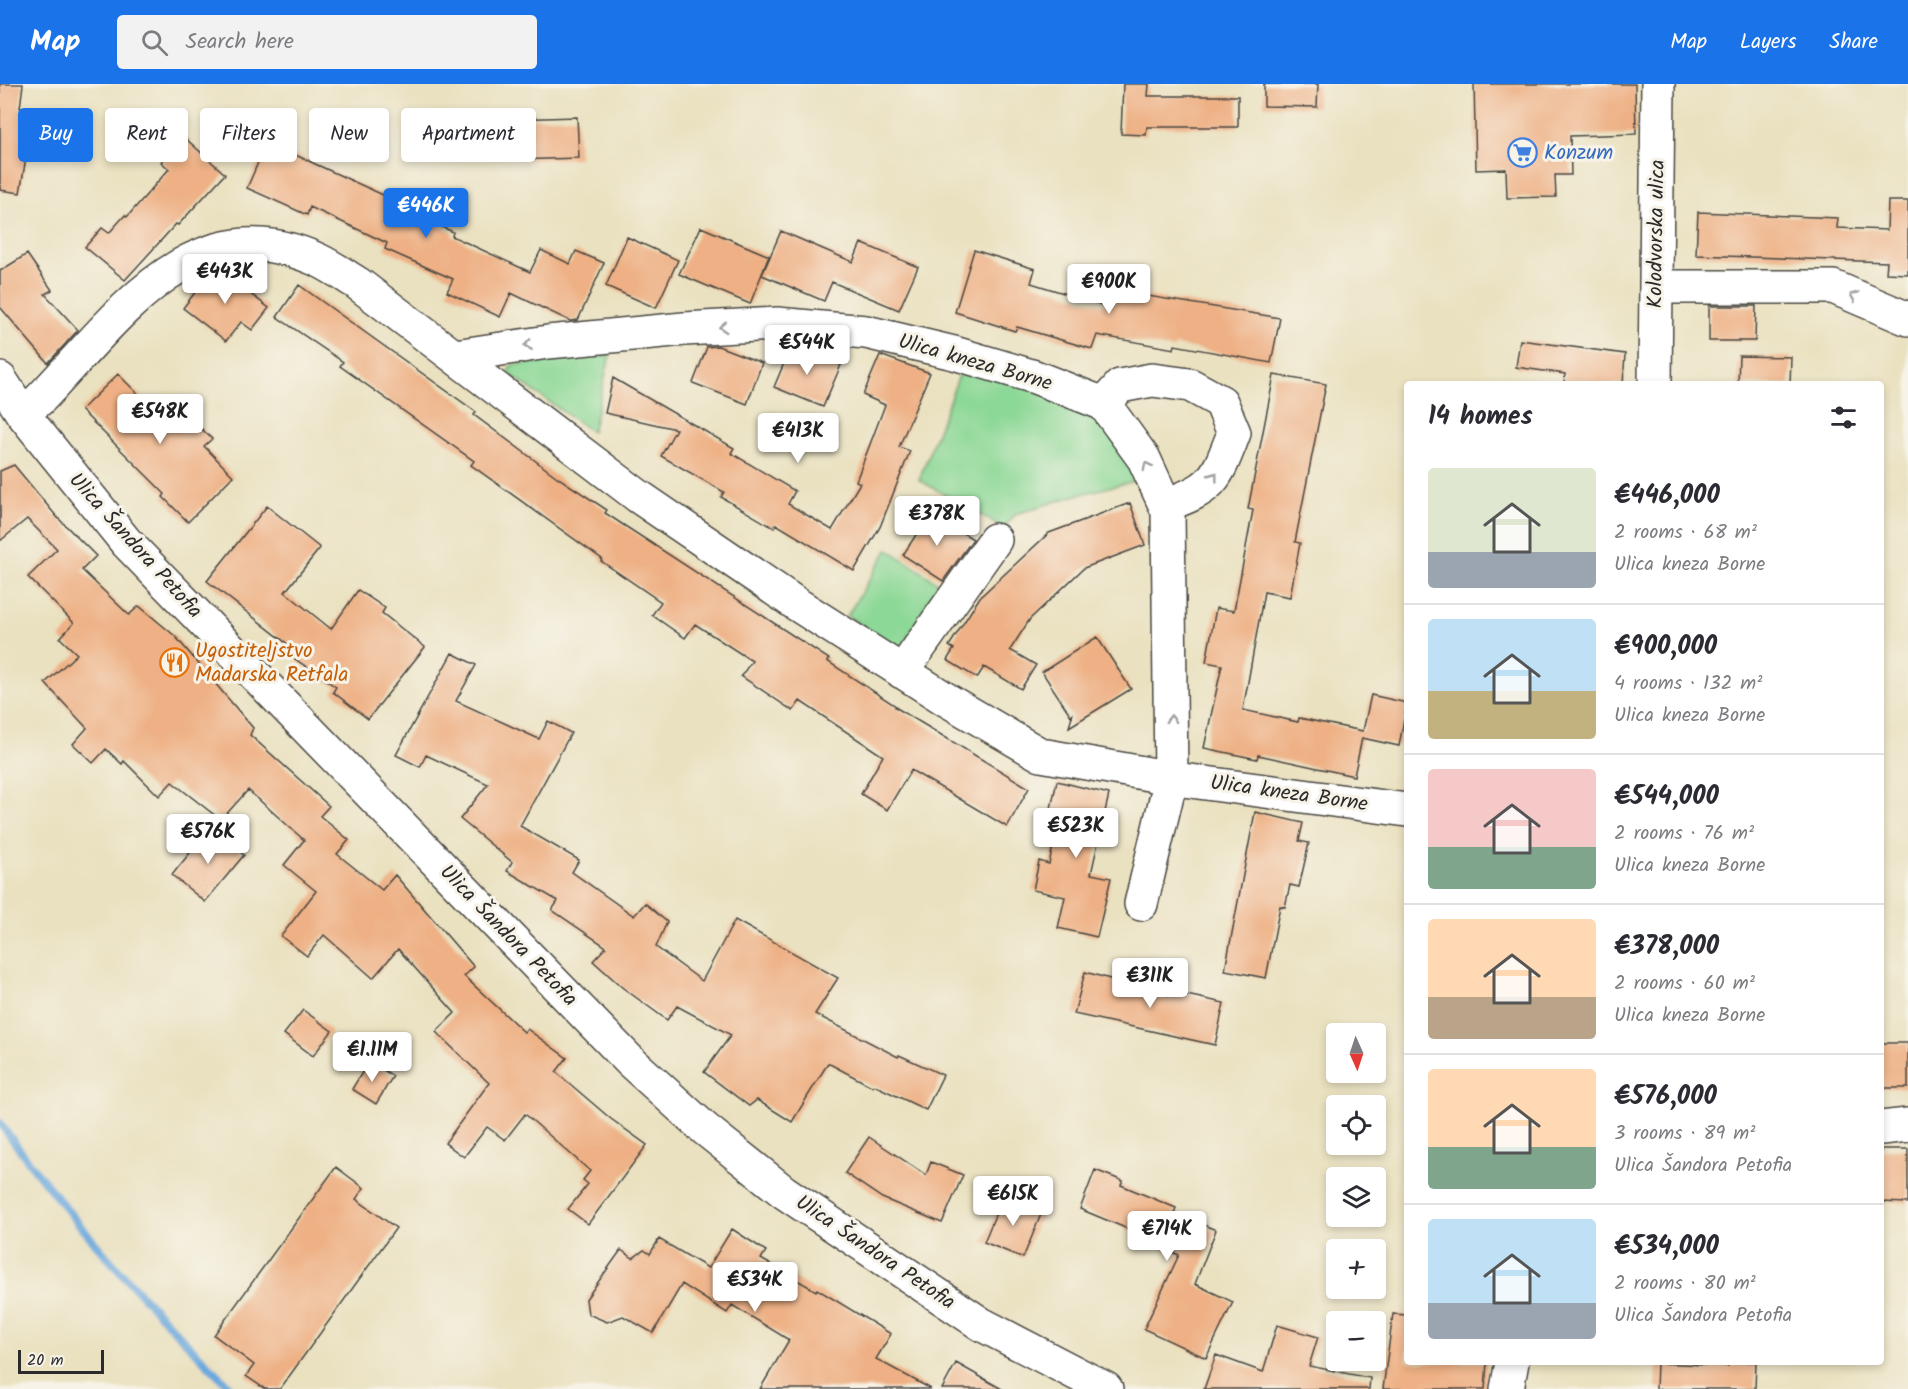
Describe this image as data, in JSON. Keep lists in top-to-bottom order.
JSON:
{
  "streets": {
    "street": ["Kolodvorska ulica", "Ulica kneza Borne", "Ulica Šandora Petofia"]
  },
  "crossings": [
    ["Ulica kneza Borne", "Ulica Šandora Petofia"]
  ],
  "places": {
    "supermarket": ["Konzum"],
    "restaurant": ["Ugostiteljstvo Madarska Retfala"]
  },
  "scale_bar": "20 m",
  "north": "bottom",
  "page": {
    "header": "Map",
    "search": "Search here",
    "nav": ["Map", "Layers", "Share"],
    "chip": [
      "Buy",
      "Rent",
      "Filters",
      "New",
      "Apartment"
    ],
    "price": [
      "€446K",
      "€443K",
      "€900K",
      "€544K",
      "€548K",
      "€413K",
      "€378K",
      "€523K",
      "€576K",
      "€311K",
      "€1.11M",
      "€615K",
      "€714K",
      "€534K"
    ],
    "heading": "14 homes",
    "list": [
      {
        "name": "€446,000",
        "note": "2 rooms · 68 m² · Ulica kneza Borne"
      },
      {
        "name": "€900,000",
        "note": "4 rooms · 132 m² · Ulica kneza Borne"
      },
      {
        "name": "€544,000",
        "note": "2 rooms · 76 m² · Ulica kneza Borne"
      },
      {
        "name": "€378,000",
        "note": "2 rooms · 60 m² · Ulica kneza Borne"
      },
      {
        "name": "€576,000",
        "note": "3 rooms · 89 m² · Ulica Šandora Petofia"
      },
      {
        "name": "€534,000",
        "note": "2 rooms · 80 m² · Ulica Šandora Petofia"
      }
    ],
    "map_buttons": ["+", "−"],
    "scale": "20 m"
  }
}
